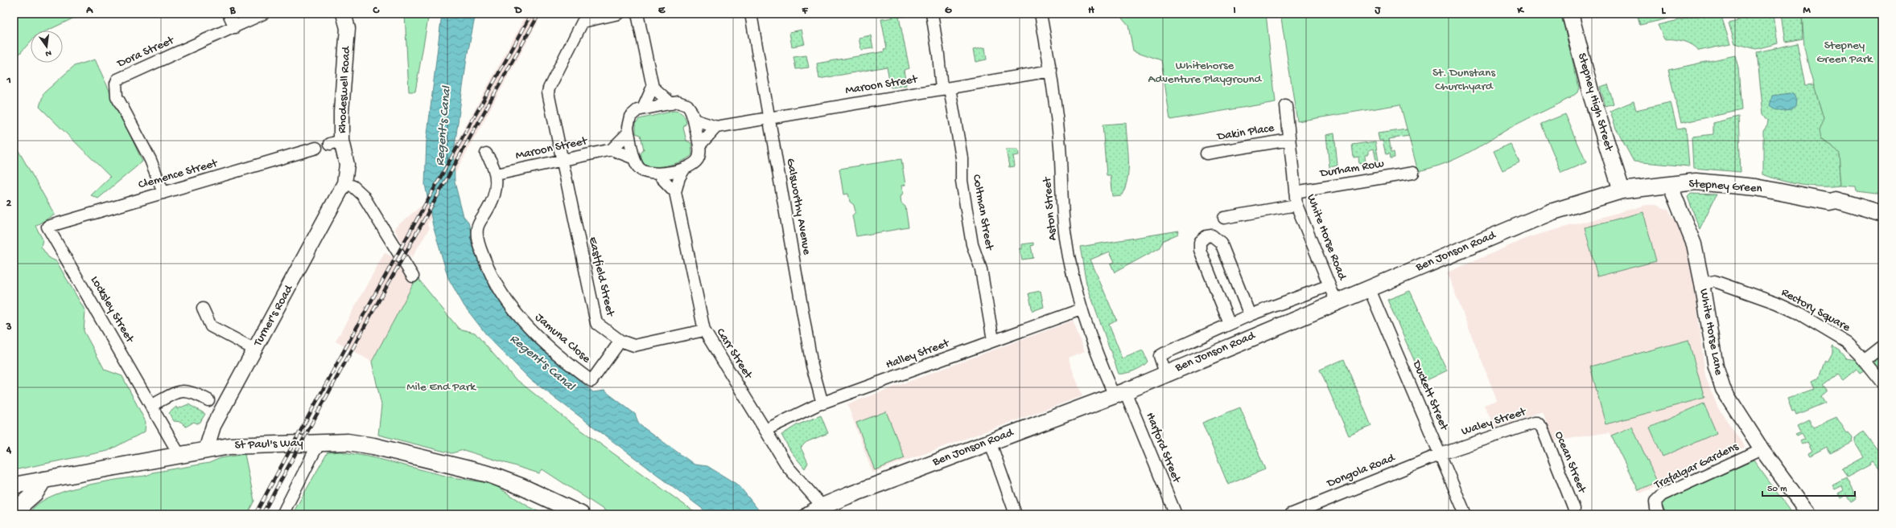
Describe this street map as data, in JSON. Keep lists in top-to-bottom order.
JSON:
{
  "streets": {
    "main road": [
      "Stepney High Street",
      "Stepney Green",
      "Ben Jonson Road",
      "St Paul's Way"
    ],
    "street": [
      "Dora Street",
      "Maroon Street",
      "Rhodeswell Road",
      "Dakin Place",
      "Durham Row",
      "Clemence Street",
      "Galsworthy Avenue",
      "Aston Street",
      "Coltman Street",
      "White Horse Road",
      "Eastfield Street",
      "Locksley Street",
      "Rectory Square",
      "Turner's Road",
      "White Horse Lane",
      "Jamuna Close",
      "Carr Street",
      "Halley Street",
      "Duckett Street",
      "Waley Street",
      "Harford Street",
      "Ocean Street",
      "Trafalgar Gardens",
      "Dongola Road"
    ]
  },
  "crossings": [
    ["Dora Street", "Clemence Street"],
    ["Maroon Street", "Galsworthy Avenue"],
    ["Maroon Street", "Aston Street"],
    ["Maroon Street", "Coltman Street"],
    ["Maroon Street", "Eastfield Street"],
    ["Maroon Street", "Jamuna Close"],
    ["Maroon Street", "Carr Street"],
    ["Rhodeswell Road", "Turner's Road"],
    ["Stepney High Street", "Stepney Green"],
    ["Stepney High Street", "Ben Jonson Road"],
    ["Dakin Place", "White Horse Road"],
    ["Durham Row", "White Horse Road"],
    ["Clemence Street", "Locksley Street"],
    ["Stepney Green", "Ben Jonson Road"],
    ["Stepney Green", "White Horse Lane"],
    ["Galsworthy Avenue", "Halley Street"],
    ["Aston Street", "Ben Jonson Road"],
    ["Aston Street", "Halley Street"],
    ["Aston Street", "Harford Street"],
    ["Coltman Street", "Halley Street"],
    ["White Horse Road", "Ben Jonson Road"],
    ["Ben Jonson Road", "Carr Street"],
    ["Ben Jonson Road", "Duckett Street"],
    ["Ben Jonson Road", "Harford Street"],
    ["Eastfield Street", "Jamuna Close"],
    ["Eastfield Street", "Carr Street"],
    ["Locksley Street", "St Paul's Way"],
    ["Rectory Square", "White Horse Lane"],
    ["Turner's Road", "St Paul's Way"],
    ["White Horse Lane", "Trafalgar Gardens"],
    ["Carr Street", "Halley Street"],
    ["Duckett Street", "Waley Street"],
    ["Duckett Street", "Dongola Road"],
    ["Waley Street", "Ocean Street"],
    ["Waley Street", "Dongola Road"]
  ],
  "water": ["Regent's Canal"],
  "parks": [
    "Stepney Green Park",
    "Whitehorse Adventure Playground",
    "St. Dunstans Churchyard",
    "Mile End Park"
  ],
  "scale_bar": "50 m",
  "north": "bottom",
  "grid": {
    "columns": [
      "A",
      "B",
      "C",
      "D",
      "E",
      "F",
      "G",
      "H",
      "I",
      "J",
      "K",
      "L",
      "M"
    ],
    "rows": [
      "1",
      "2",
      "3",
      "4"
    ]
  }
}
